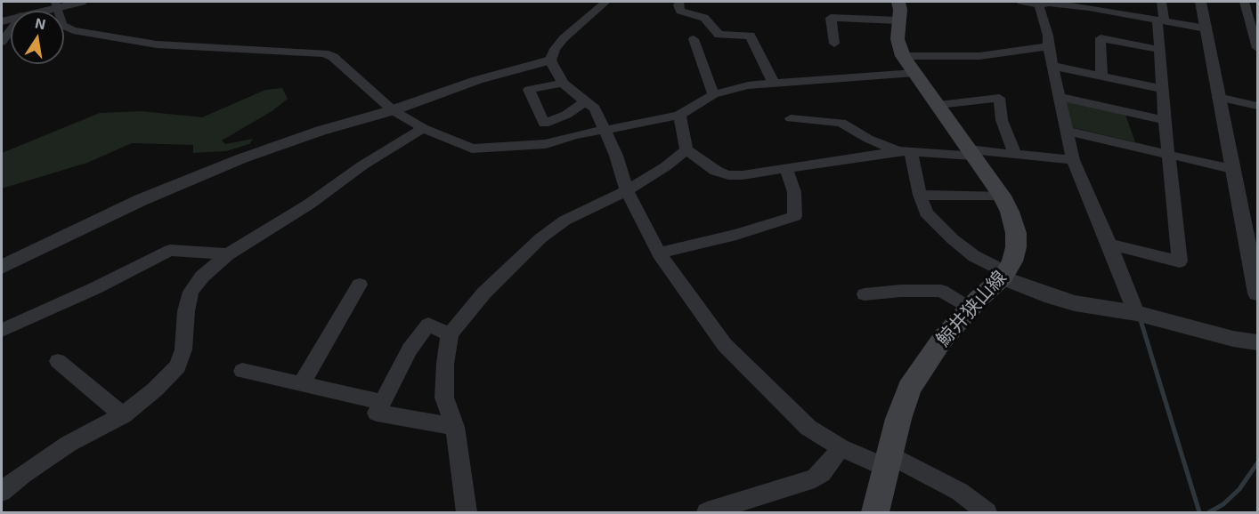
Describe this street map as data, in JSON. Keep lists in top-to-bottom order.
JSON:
{
  "streets": {
    "main road": ["鯨井狭山線"]
  },
  "north": "top"
}
